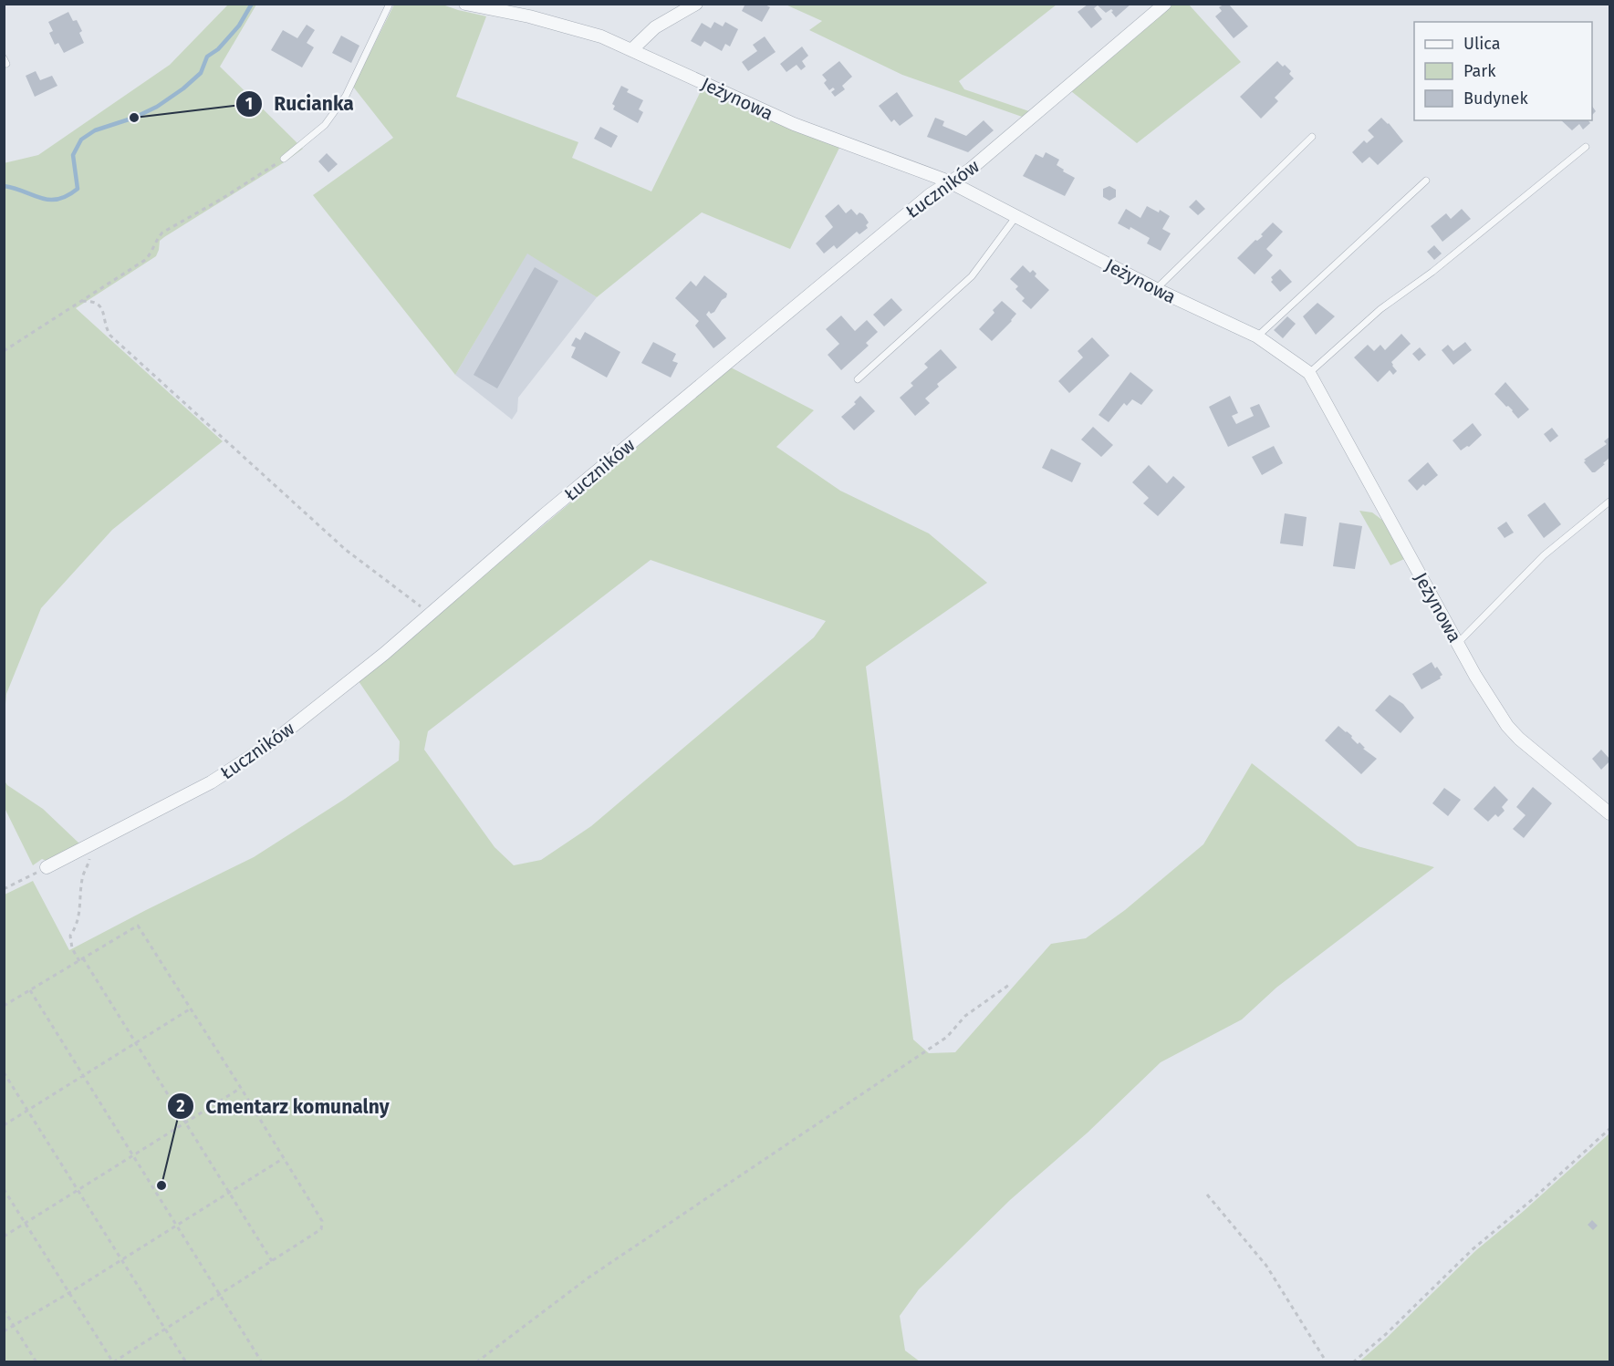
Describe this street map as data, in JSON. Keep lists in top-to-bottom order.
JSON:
{
  "streets": {
    "street": ["Jeżynowa", "Łuczników"]
  },
  "crossings": [
    ["Jeżynowa", "Łuczników"]
  ],
  "places": ["Rucianka", "Cmentarz komunalny"],
  "legend": ["Ulica", "Park", "Budynek"]
}
